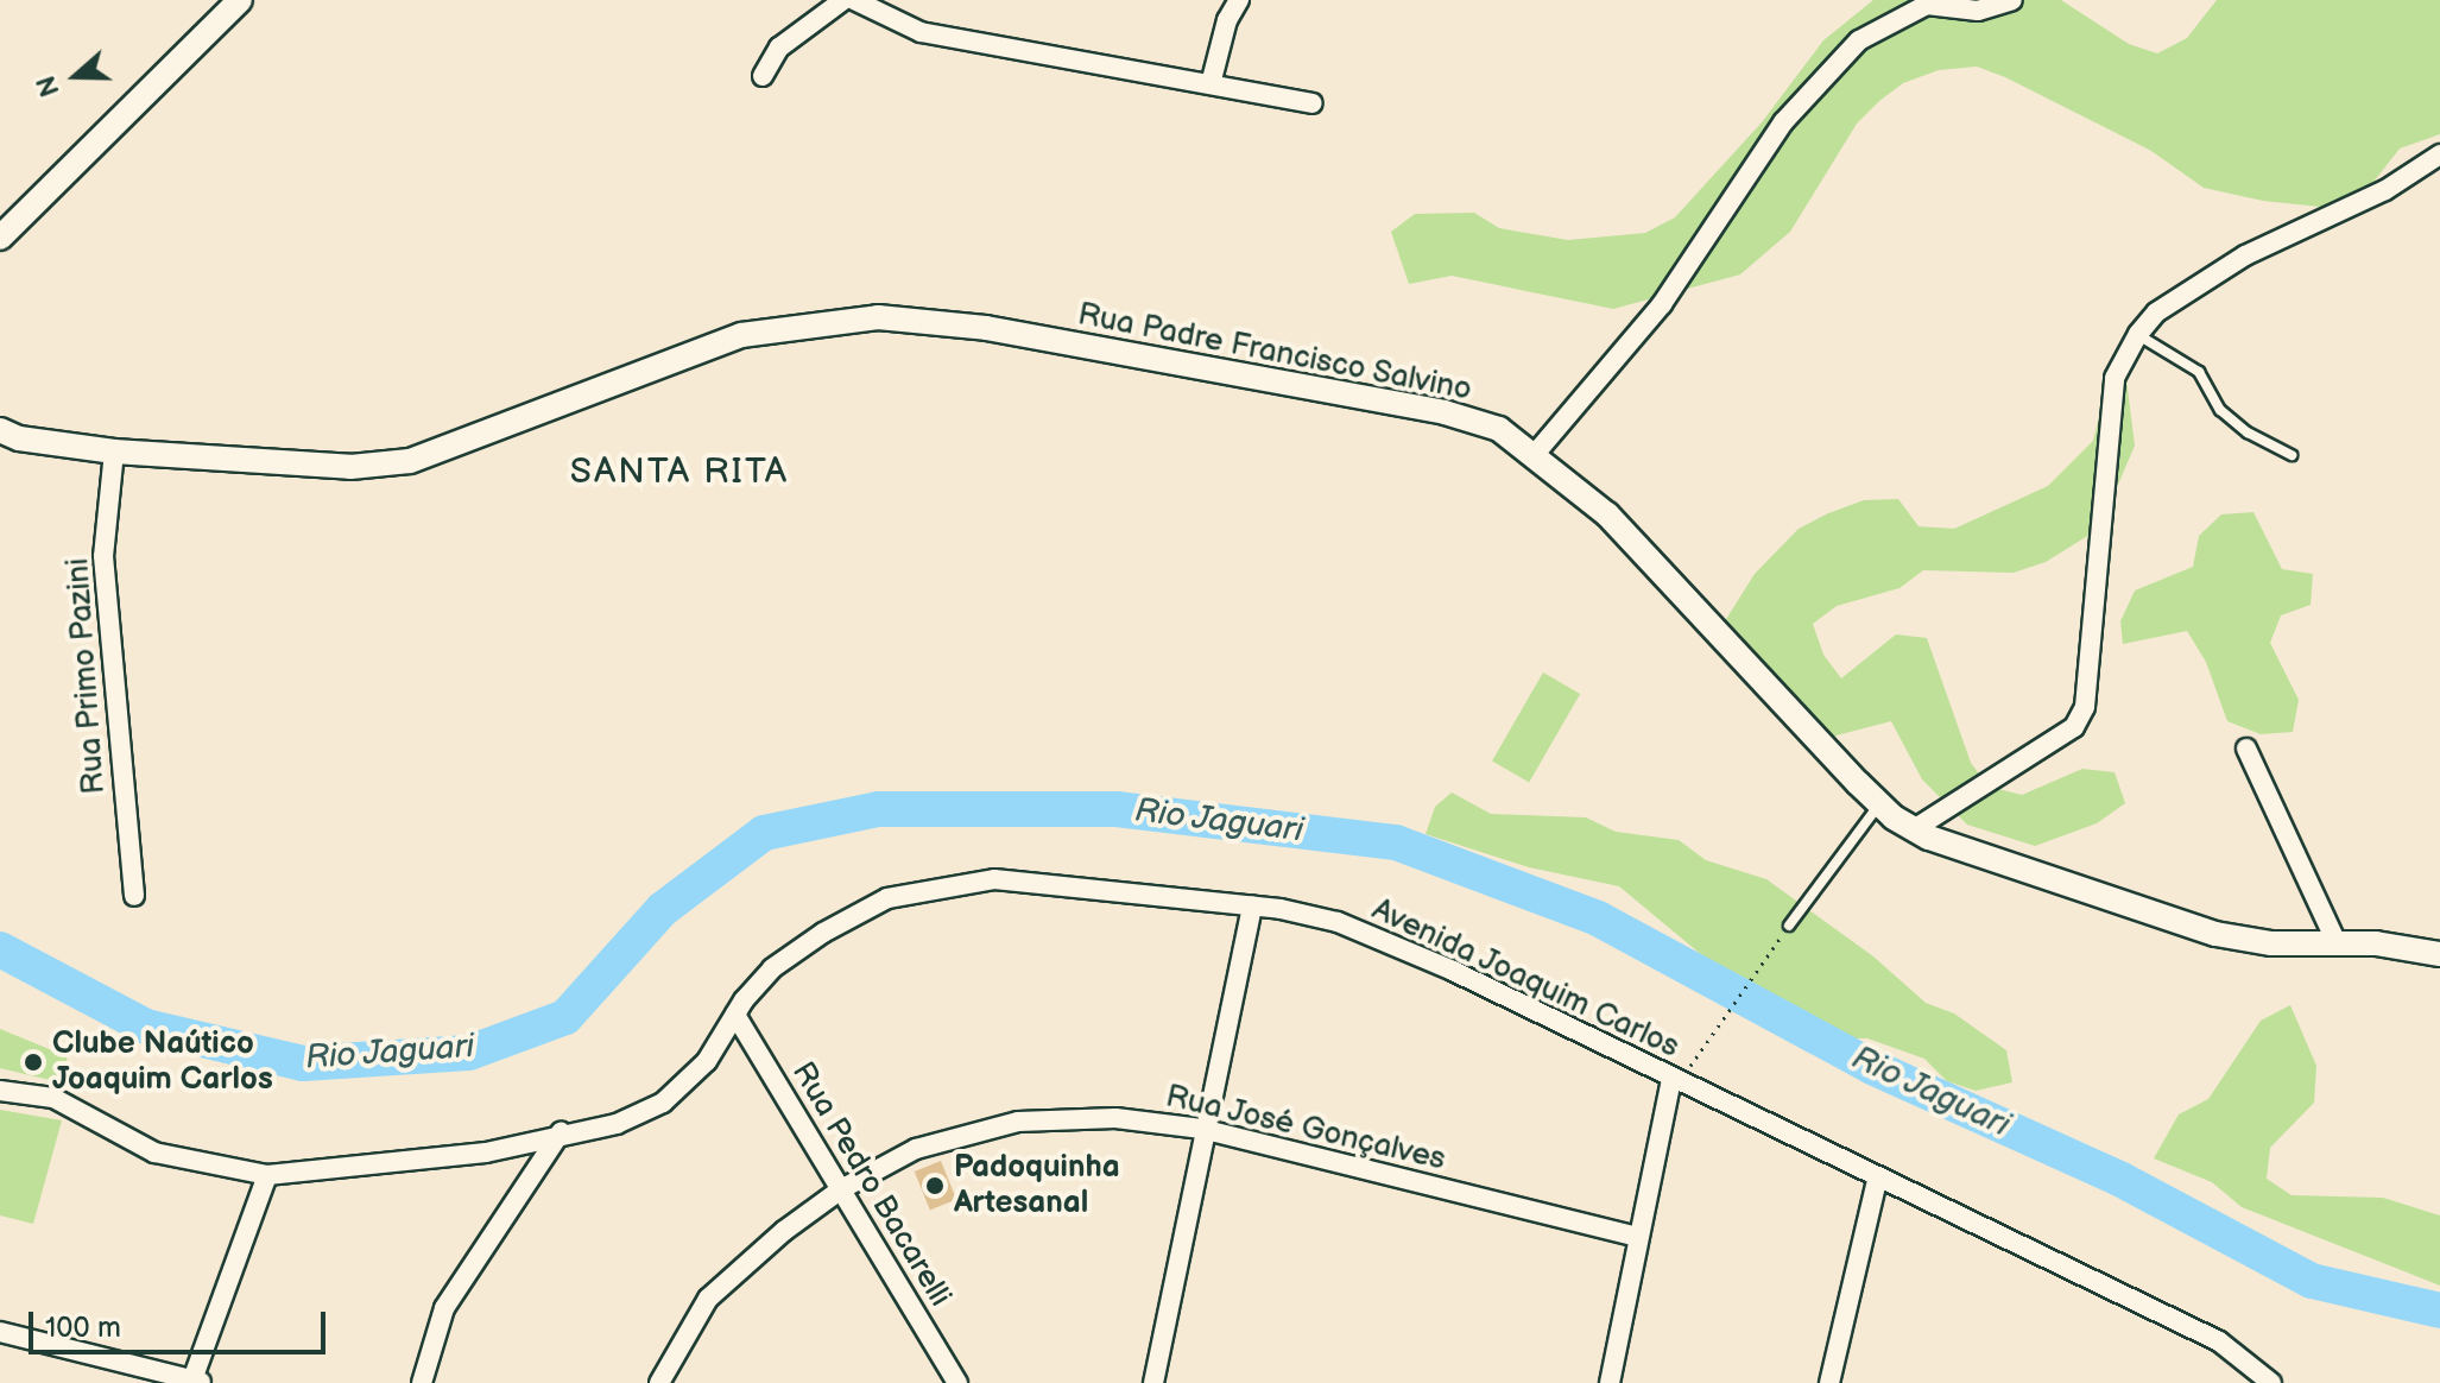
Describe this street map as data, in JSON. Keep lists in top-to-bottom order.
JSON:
{
  "streets": {
    "street": [
      "Rua Padre Francisco Salvino",
      "Rua Primo Pazini",
      "Avenida Joaquim Carlos",
      "Rua José Gonçalves",
      "Rua Pedro Bacarelli"
    ]
  },
  "crossings": [
    ["Rua Padre Francisco Salvino", "Rua Primo Pazini"],
    ["Avenida Joaquim Carlos", "Rua Pedro Bacarelli"],
    ["Rua José Gonçalves", "Rua Pedro Bacarelli"]
  ],
  "districts": ["SANTA RITA"],
  "water": ["Rio Jaguari"],
  "places": ["Clube Naútico Joaquim Carlos", "Padoquinha Artesanal"],
  "scale_bar": "100 m",
  "north": "left"
}
